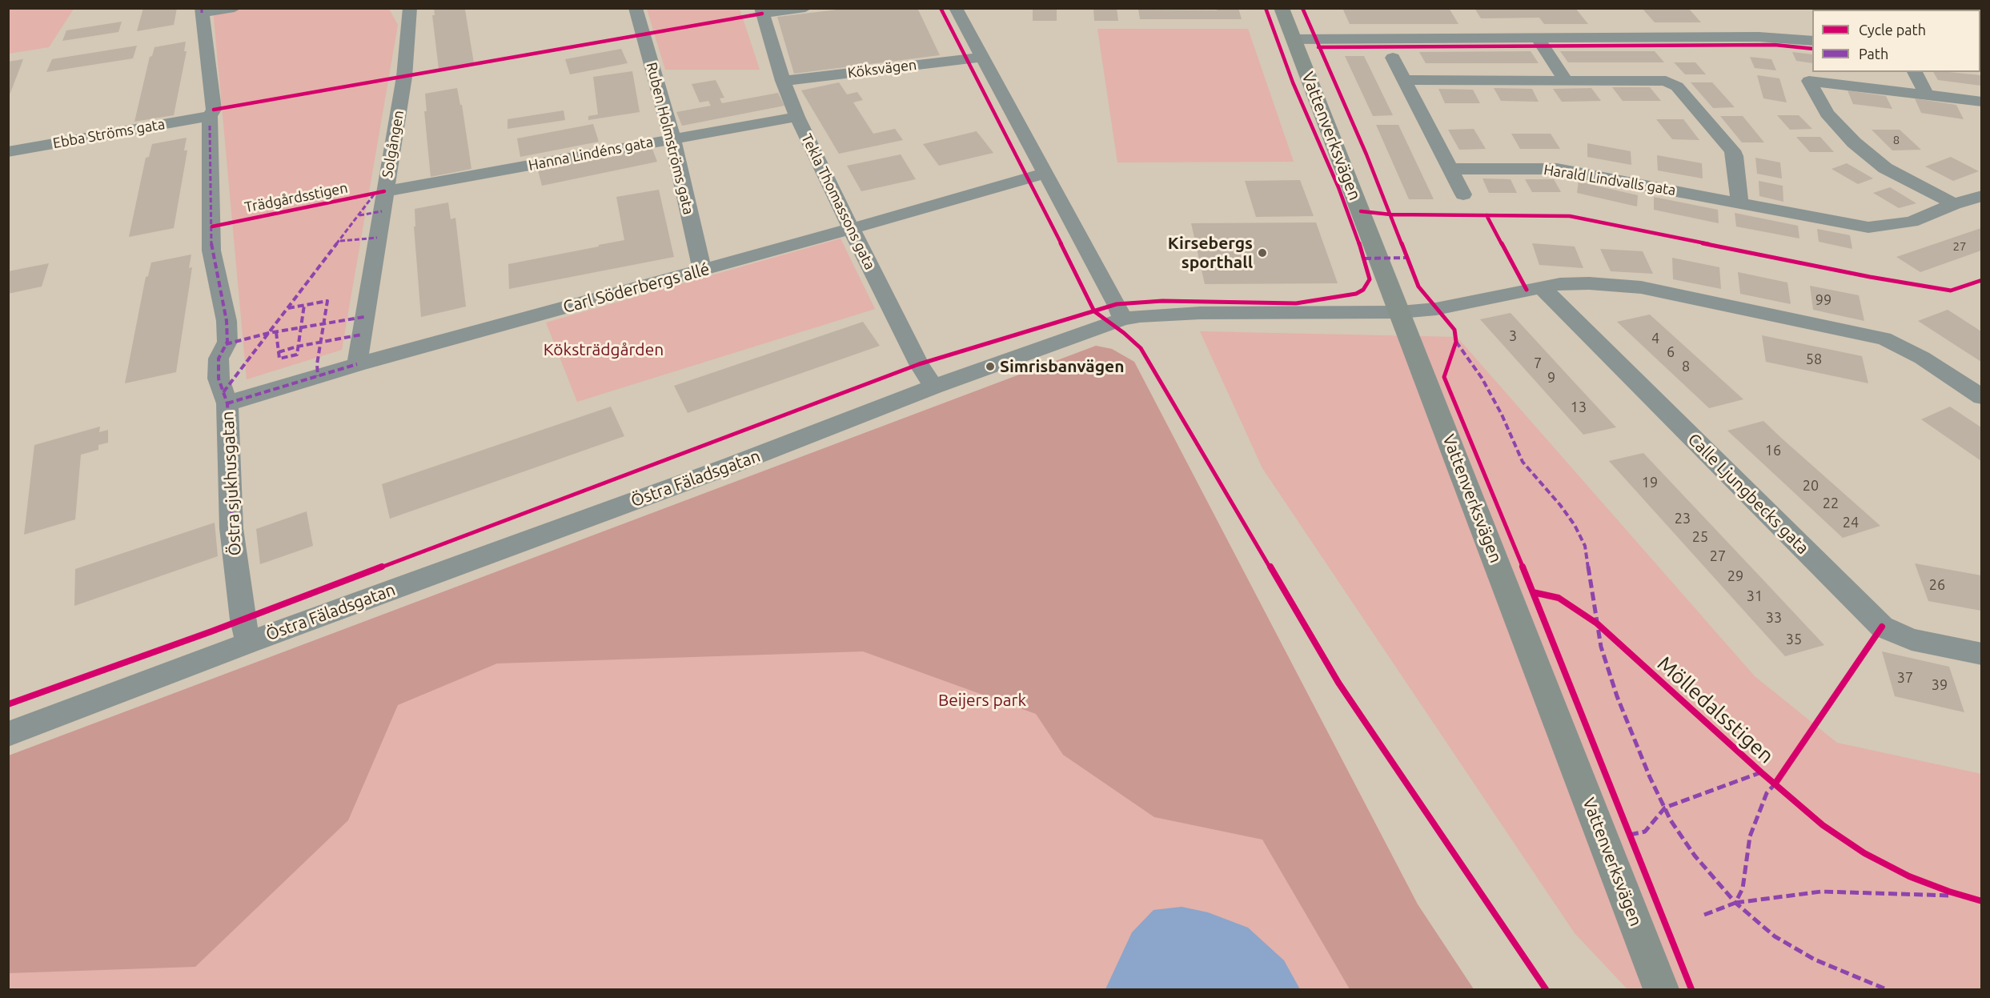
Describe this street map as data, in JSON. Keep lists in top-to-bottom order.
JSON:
{
  "streets": {
    "street": [
      "Köksvägen",
      "Ebba Ströms gata",
      "Vattenverksvägen",
      "Ruben Holmströms gata",
      "Solgången",
      "Hanna Lindéns gata",
      "Harald Lindvalls gata",
      "Tekla Thomassons gata",
      "Carl Söderbergs allé",
      "Östra Fäladsgatan",
      "Östra sjukhusgatan",
      "Calle Ljungbecks gata"
    ],
    "cycle path": ["Trädgårdsstigen", "Mölledalsstigen"]
  },
  "crossings": [
    ["Köksvägen", "Tekla Thomassons gata"],
    ["Ebba Ströms gata", "Östra sjukhusgatan"],
    ["Vattenverksvägen", "Östra Fäladsgatan"],
    ["Ruben Holmströms gata", "Hanna Lindéns gata"],
    ["Ruben Holmströms gata", "Carl Söderbergs allé"],
    ["Solgången", "Hanna Lindéns gata"],
    ["Solgången", "Carl Söderbergs allé"],
    ["Hanna Lindéns gata", "Tekla Thomassons gata"],
    ["Tekla Thomassons gata", "Carl Söderbergs allé"],
    ["Tekla Thomassons gata", "Östra Fäladsgatan"],
    ["Carl Söderbergs allé", "Östra sjukhusgatan"],
    ["Östra Fäladsgatan", "Östra sjukhusgatan"]
  ],
  "parks": ["Köksträdgården", "Beijers park"],
  "places": ["Kirsebergs sporthall", "Simrisbanvägen"],
  "house_numbers": [
    "8",
    "27",
    "99",
    "3",
    "4",
    "6",
    "58",
    "7",
    "8",
    "9",
    "13",
    "16",
    "19",
    "20",
    "22",
    "23",
    "24",
    "25",
    "27",
    "29",
    "26",
    "31",
    "33",
    "35",
    "37",
    "39"
  ],
  "legend": ["Cycle path", "Path"]
}
